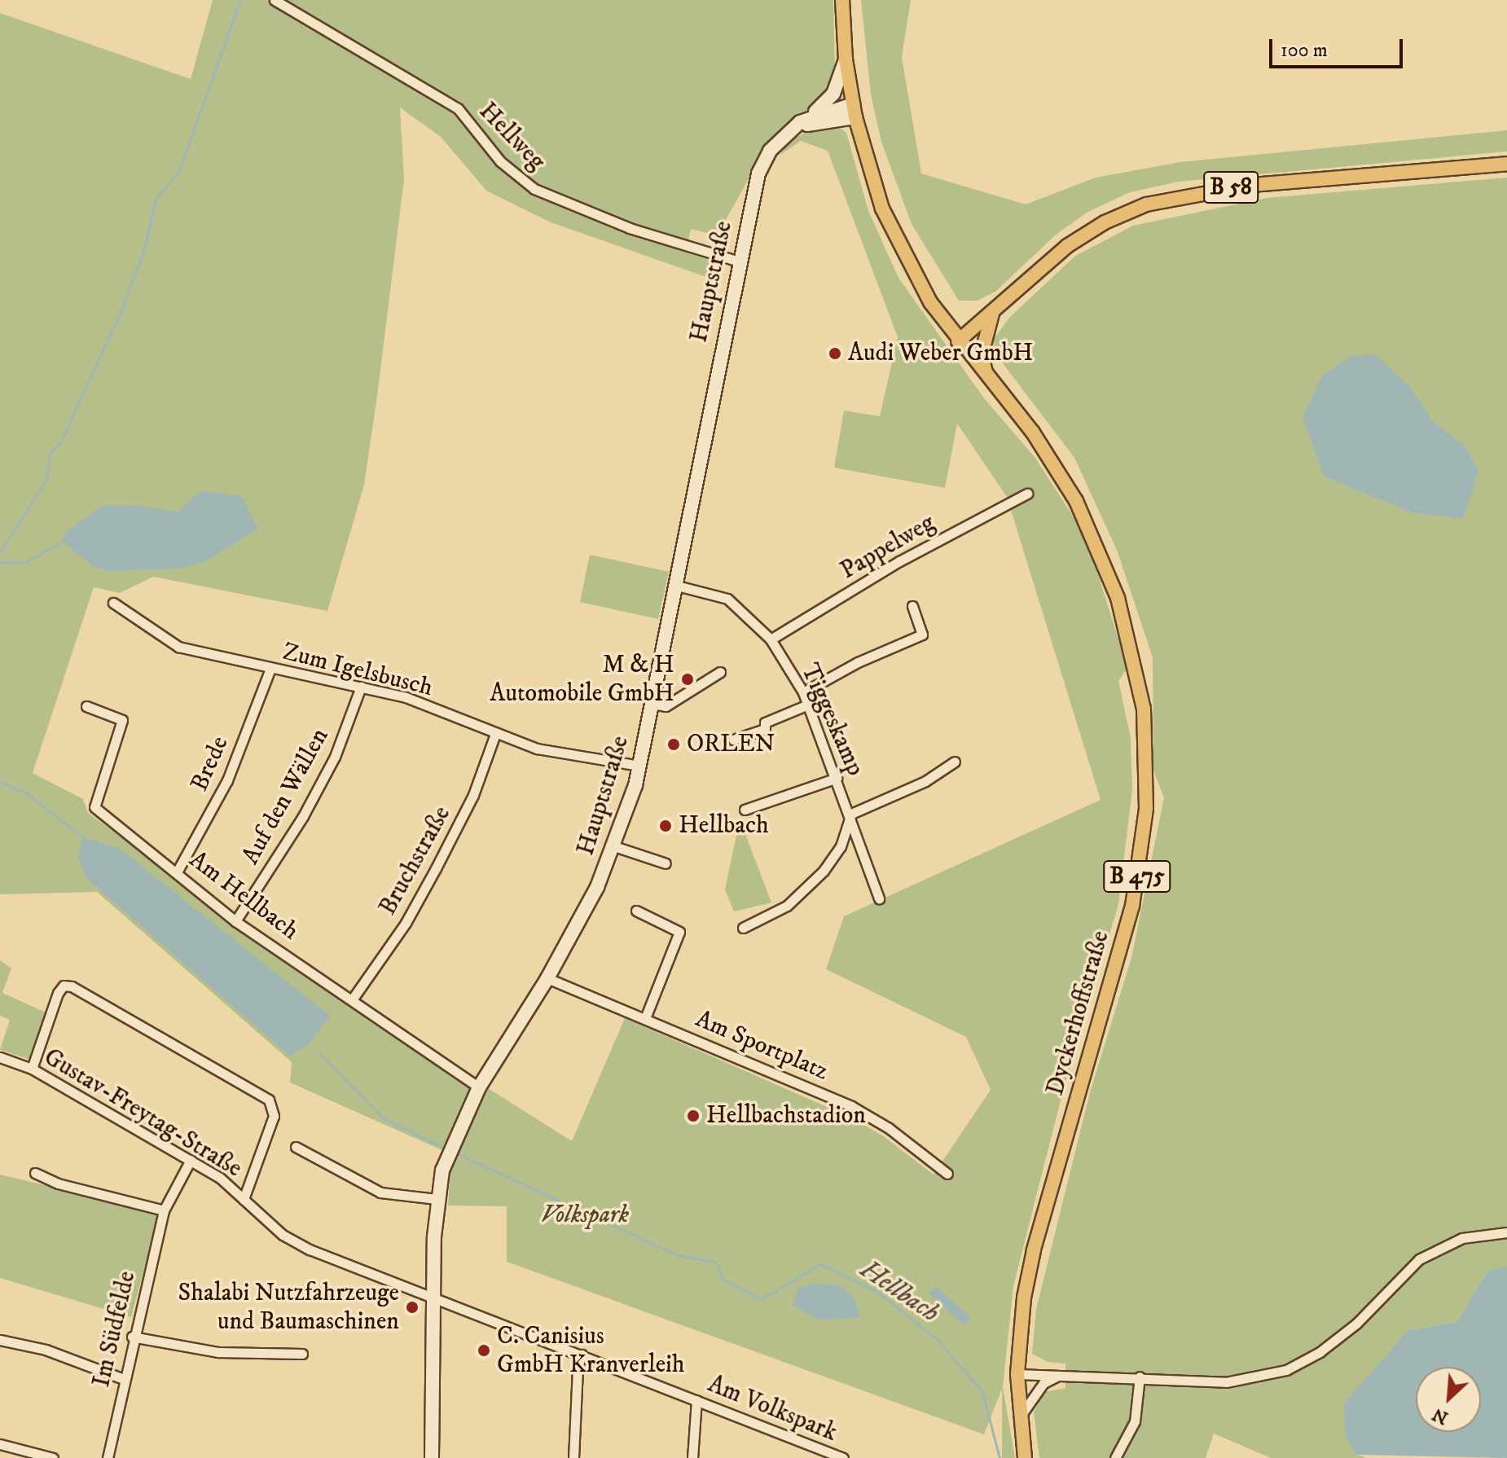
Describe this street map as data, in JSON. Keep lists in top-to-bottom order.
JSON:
{
  "streets": {
    "main road": ["B 58", "B 475", "Dyckerhoffstraße"],
    "street": [
      "Hellweg",
      "Hauptstraße",
      "Pappelweg",
      "Zum Igelsbusch",
      "Tiggeskamp",
      "Brede",
      "Auf den Wällen",
      "Bruchstraße",
      "Am Hellbach",
      "Am Sportplatz",
      "Gustav-Freytag-Straße",
      "Im Südfelde",
      "Am Volkspark"
    ]
  },
  "crossings": [
    ["Hellweg", "Hauptstraße"],
    ["B 58", "Dyckerhoffstraße"],
    ["Hauptstraße", "Zum Igelsbusch"],
    ["Hauptstraße", "Tiggeskamp"],
    ["Hauptstraße", "Am Hellbach"],
    ["Hauptstraße", "Dyckerhoffstraße"],
    ["Hauptstraße", "Am Sportplatz"],
    ["Hauptstraße", "Gustav-Freytag-Straße"],
    ["Hauptstraße", "Am Volkspark"],
    ["Pappelweg", "Tiggeskamp"],
    ["Zum Igelsbusch", "Brede"],
    ["Zum Igelsbusch", "Auf den Wällen"],
    ["Zum Igelsbusch", "Bruchstraße"],
    ["Brede", "Am Hellbach"],
    ["Auf den Wällen", "Am Hellbach"],
    ["Bruchstraße", "Am Hellbach"],
    ["Gustav-Freytag-Straße", "Im Südfelde"],
    ["Gustav-Freytag-Straße", "Am Volkspark"]
  ],
  "water": ["Hellbach"],
  "parks": ["Volkspark"],
  "places": [
    "Audi Weber GmbH",
    "M & H Automobile GmbH",
    "ORLEN",
    "Hellbach",
    "Hellbachstadion",
    "Shalabi Nutzfahrzeuge und Baumaschinen",
    "C. Canisius GmbH Kranverleih"
  ],
  "scale_bar": "100 m",
  "north": "bottom left"
}
